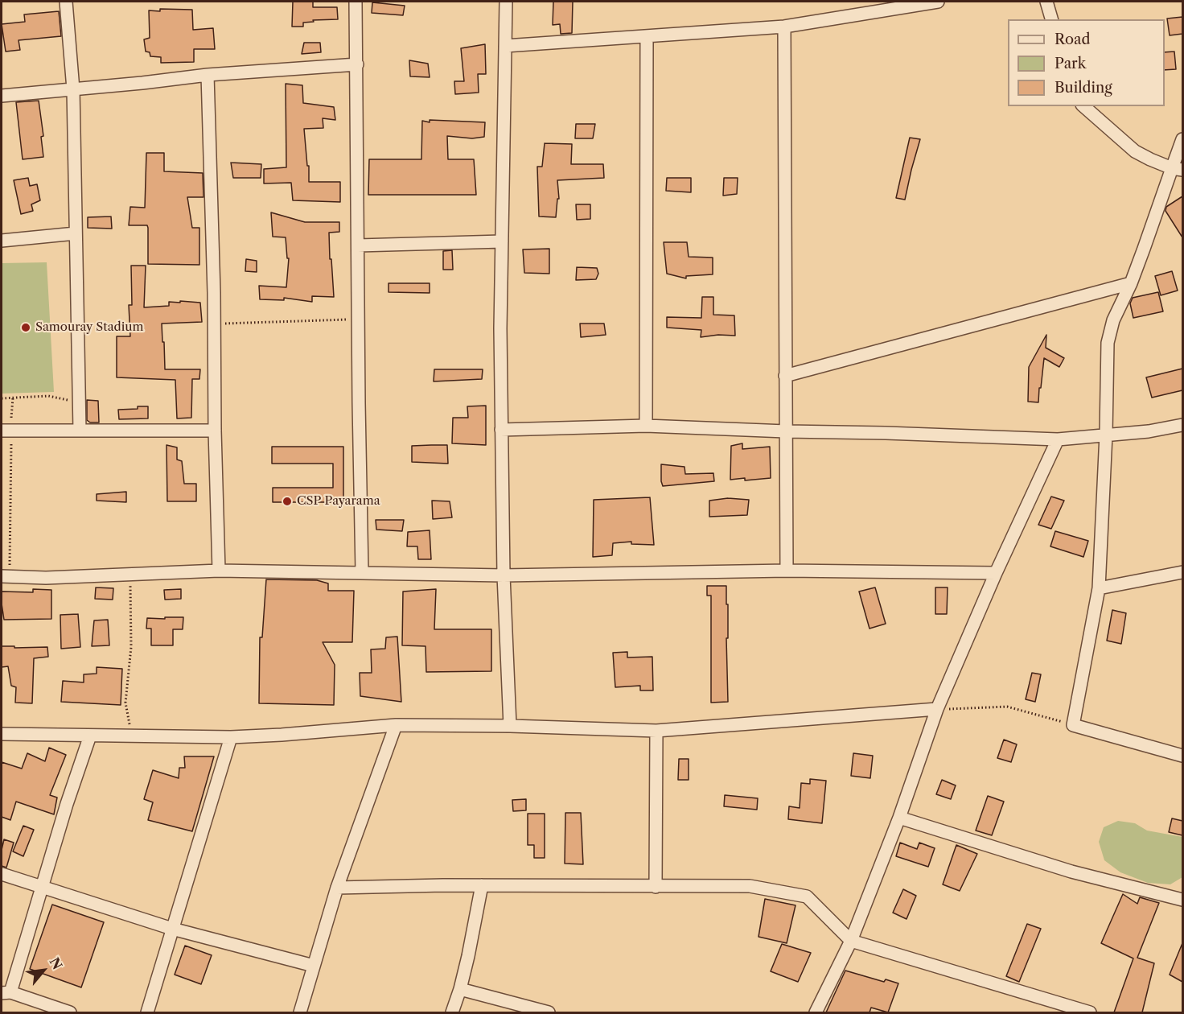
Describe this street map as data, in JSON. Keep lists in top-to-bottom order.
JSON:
{
  "places": ["Samouray Stadium", "CSP Payarama"],
  "legend": ["Road", "Park", "Building"],
  "north": "top right"
}
